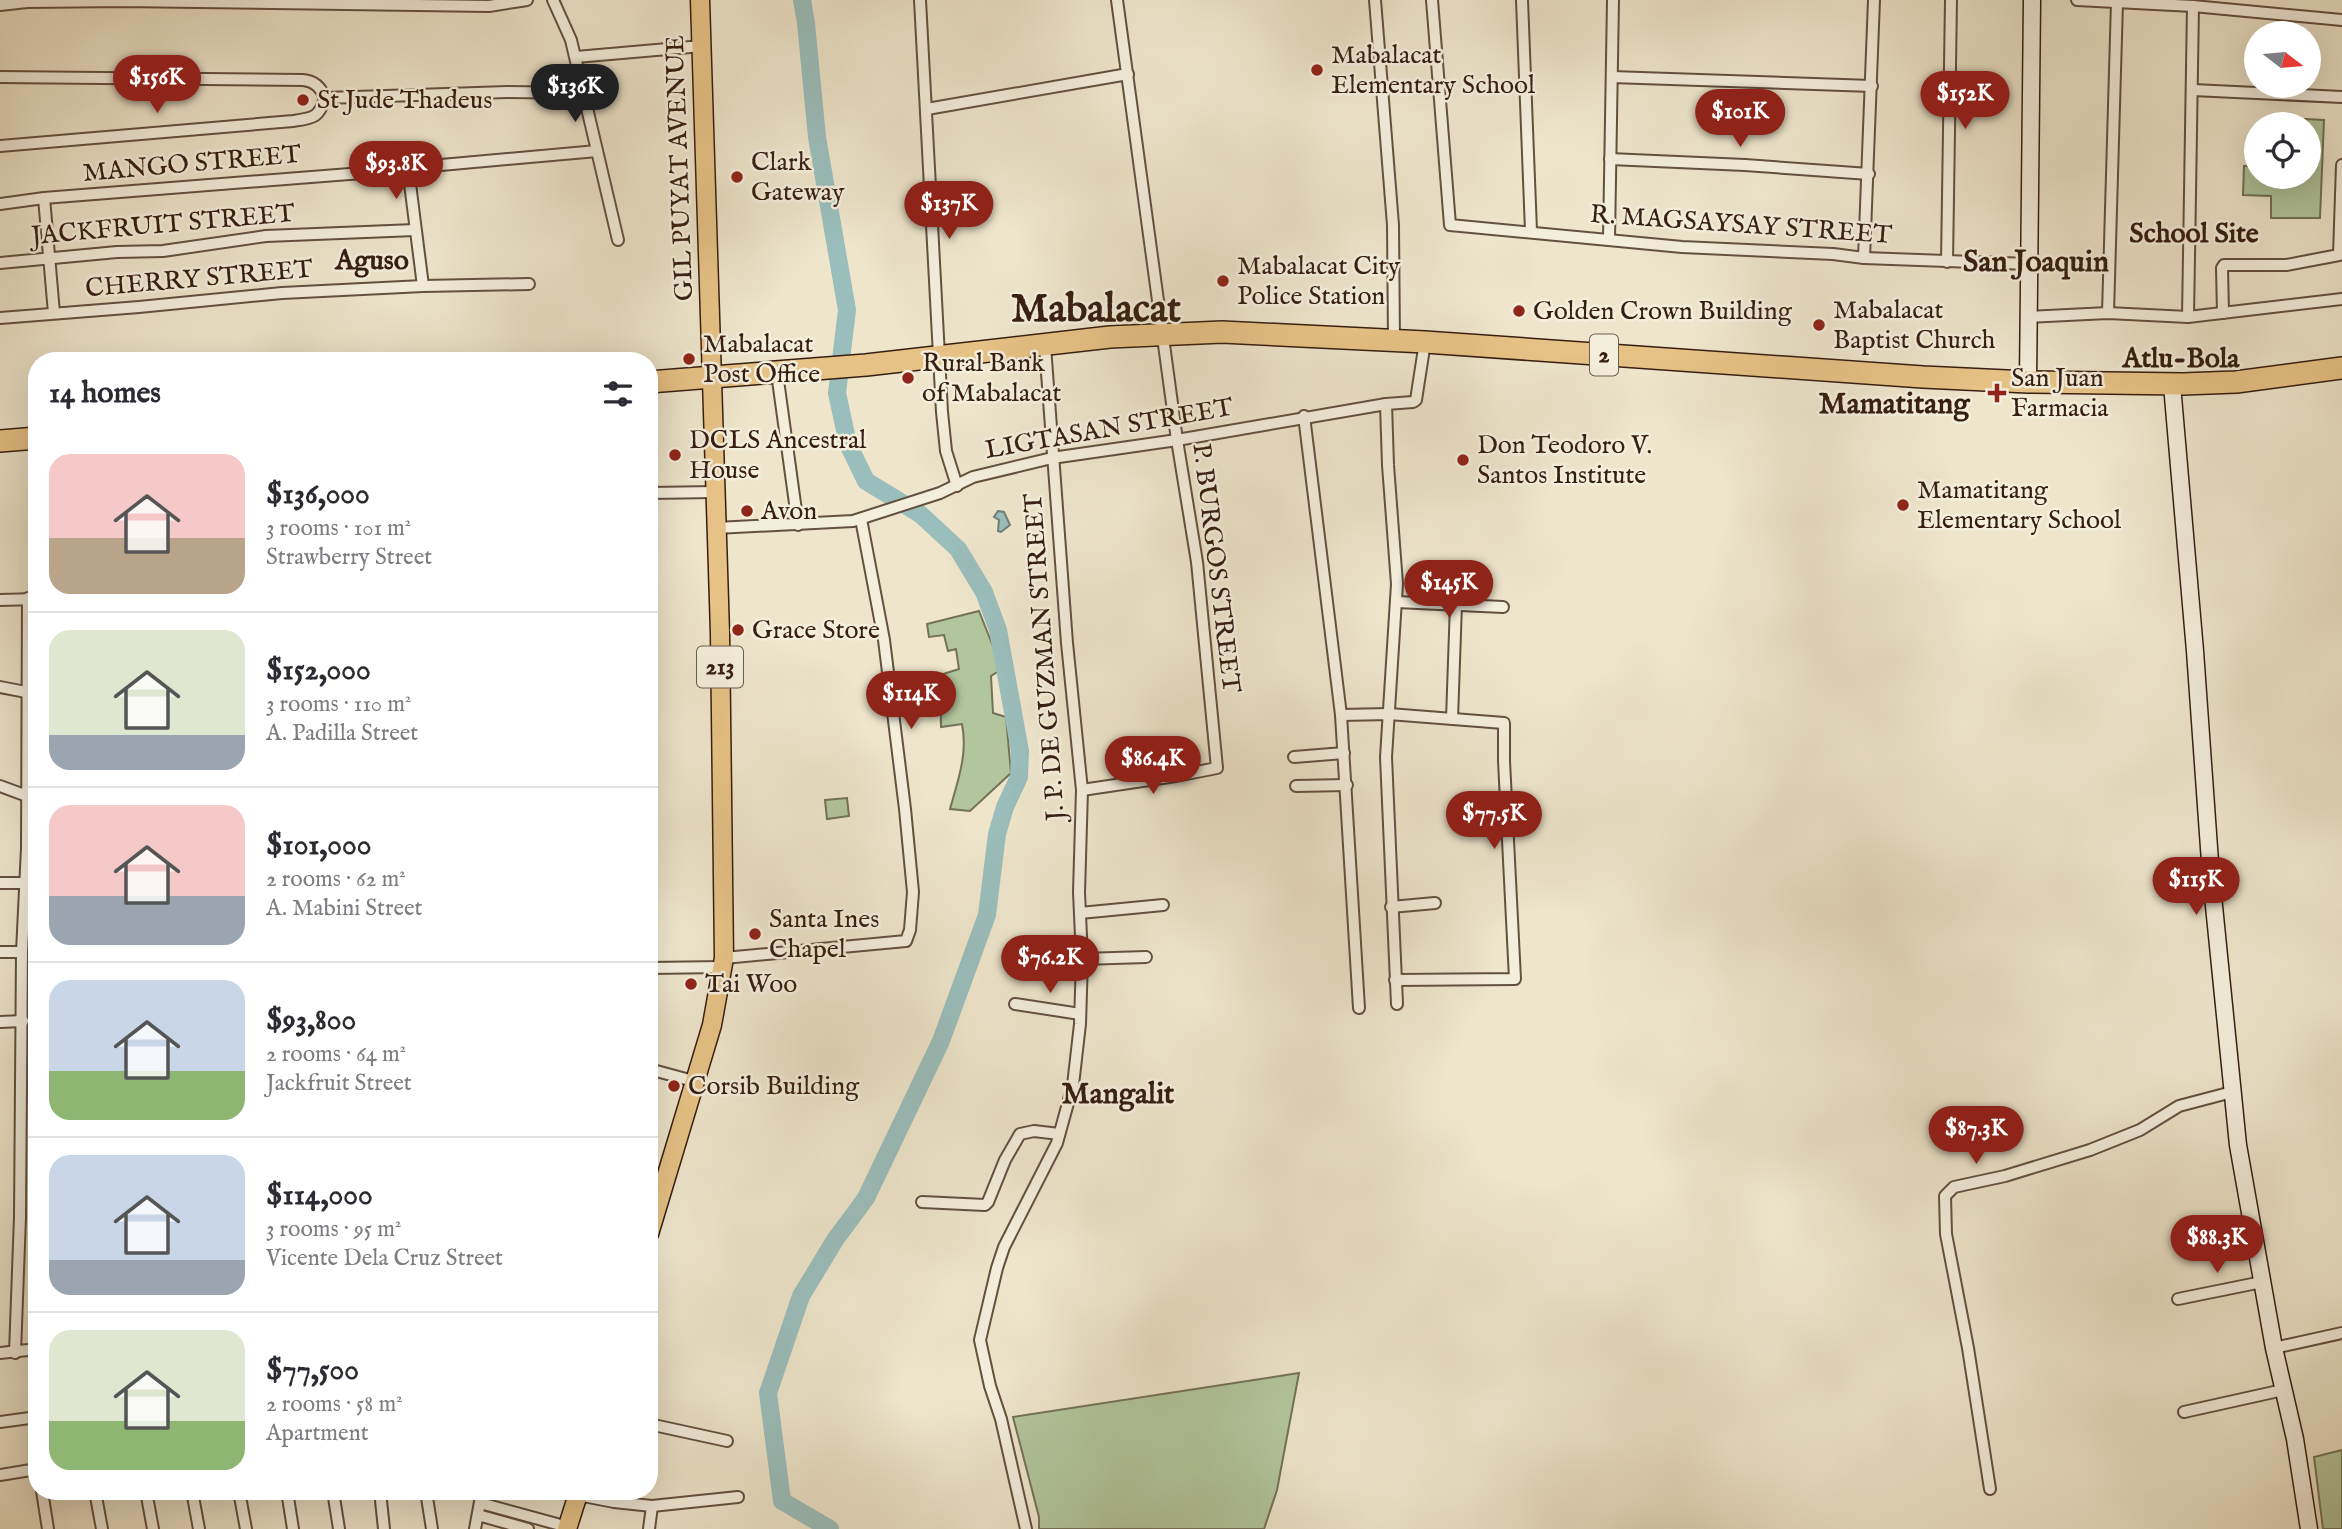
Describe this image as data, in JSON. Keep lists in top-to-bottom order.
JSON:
{
  "streets": {
    "highway": ["2"],
    "main road": ["GIL PUYAT AVENUE", "213"],
    "street": [
      "MANGO STREET",
      "JACKFRUIT STREET",
      "R. MAGSAYSAY STREET",
      "CHERRY STREET",
      "LIGTASAN STREET",
      "P. BURGOS STREET",
      "J. P. DE GUZMAN STREET"
    ]
  },
  "crossings": [
    ["GIL PUYAT AVENUE", "2"],
    ["GIL PUYAT AVENUE", "213"],
    ["2", "LIGTASAN STREET"],
    ["2", "P. BURGOS STREET"],
    ["2", "J. P. DE GUZMAN STREET"],
    ["2", "213"],
    ["LIGTASAN STREET", "P. BURGOS STREET"],
    ["LIGTASAN STREET", "J. P. DE GUZMAN STREET"],
    ["LIGTASAN STREET", "213"],
    ["P. BURGOS STREET", "J. P. DE GUZMAN STREET"]
  ],
  "districts": [
    "School Site",
    "Aguso",
    "San Joaquin",
    "Mabalacat",
    "Atlu-Bola",
    "Mamatitang",
    "Mangalit"
  ],
  "places": {
    "other": [
      "Mabalacat Elementary School",
      "St Jude Thadeus",
      "Clark Gateway",
      "Mabalacat City Police Station",
      "Golden Crown Building",
      "Mabalacat Baptist Church",
      "Mabalacat Post Office",
      "Rural Bank of Mabalacat",
      "DCLS Ancestral House",
      "Don Teodoro V. Santos Institute",
      "Mamatitang Elementary School",
      "Avon",
      "Grace Store",
      "Santa Ines Chapel",
      "Tai Woo",
      "Corsib Building"
    ],
    "health": ["San Juan Farmacia"]
  },
  "north": "right",
  "page": {
    "price": [
      "$156K",
      "$136K",
      "$152K",
      "$101K",
      "$93.8K",
      "$137K",
      "$145K",
      "$114K",
      "$86.4K",
      "$77.5K",
      "$115K",
      "$76.2K",
      "$87.3K",
      "$88.3K"
    ],
    "heading": "14 homes",
    "list": [
      {
        "name": "$136,000",
        "note": "3 rooms · 101 m² · Strawberry Street"
      },
      {
        "name": "$152,000",
        "note": "3 rooms · 110 m² · A. Padilla Street"
      },
      {
        "name": "$101,000",
        "note": "2 rooms · 62 m² · A. Mabini Street"
      },
      {
        "name": "$93,800",
        "note": "2 rooms · 64 m² · Jackfruit Street"
      },
      {
        "name": "$114,000",
        "note": "3 rooms · 95 m² · Vicente Dela Cruz Street"
      },
      {
        "name": "$77,500",
        "note": "2 rooms · 58 m² · Apartment"
      }
    ]
  }
}
